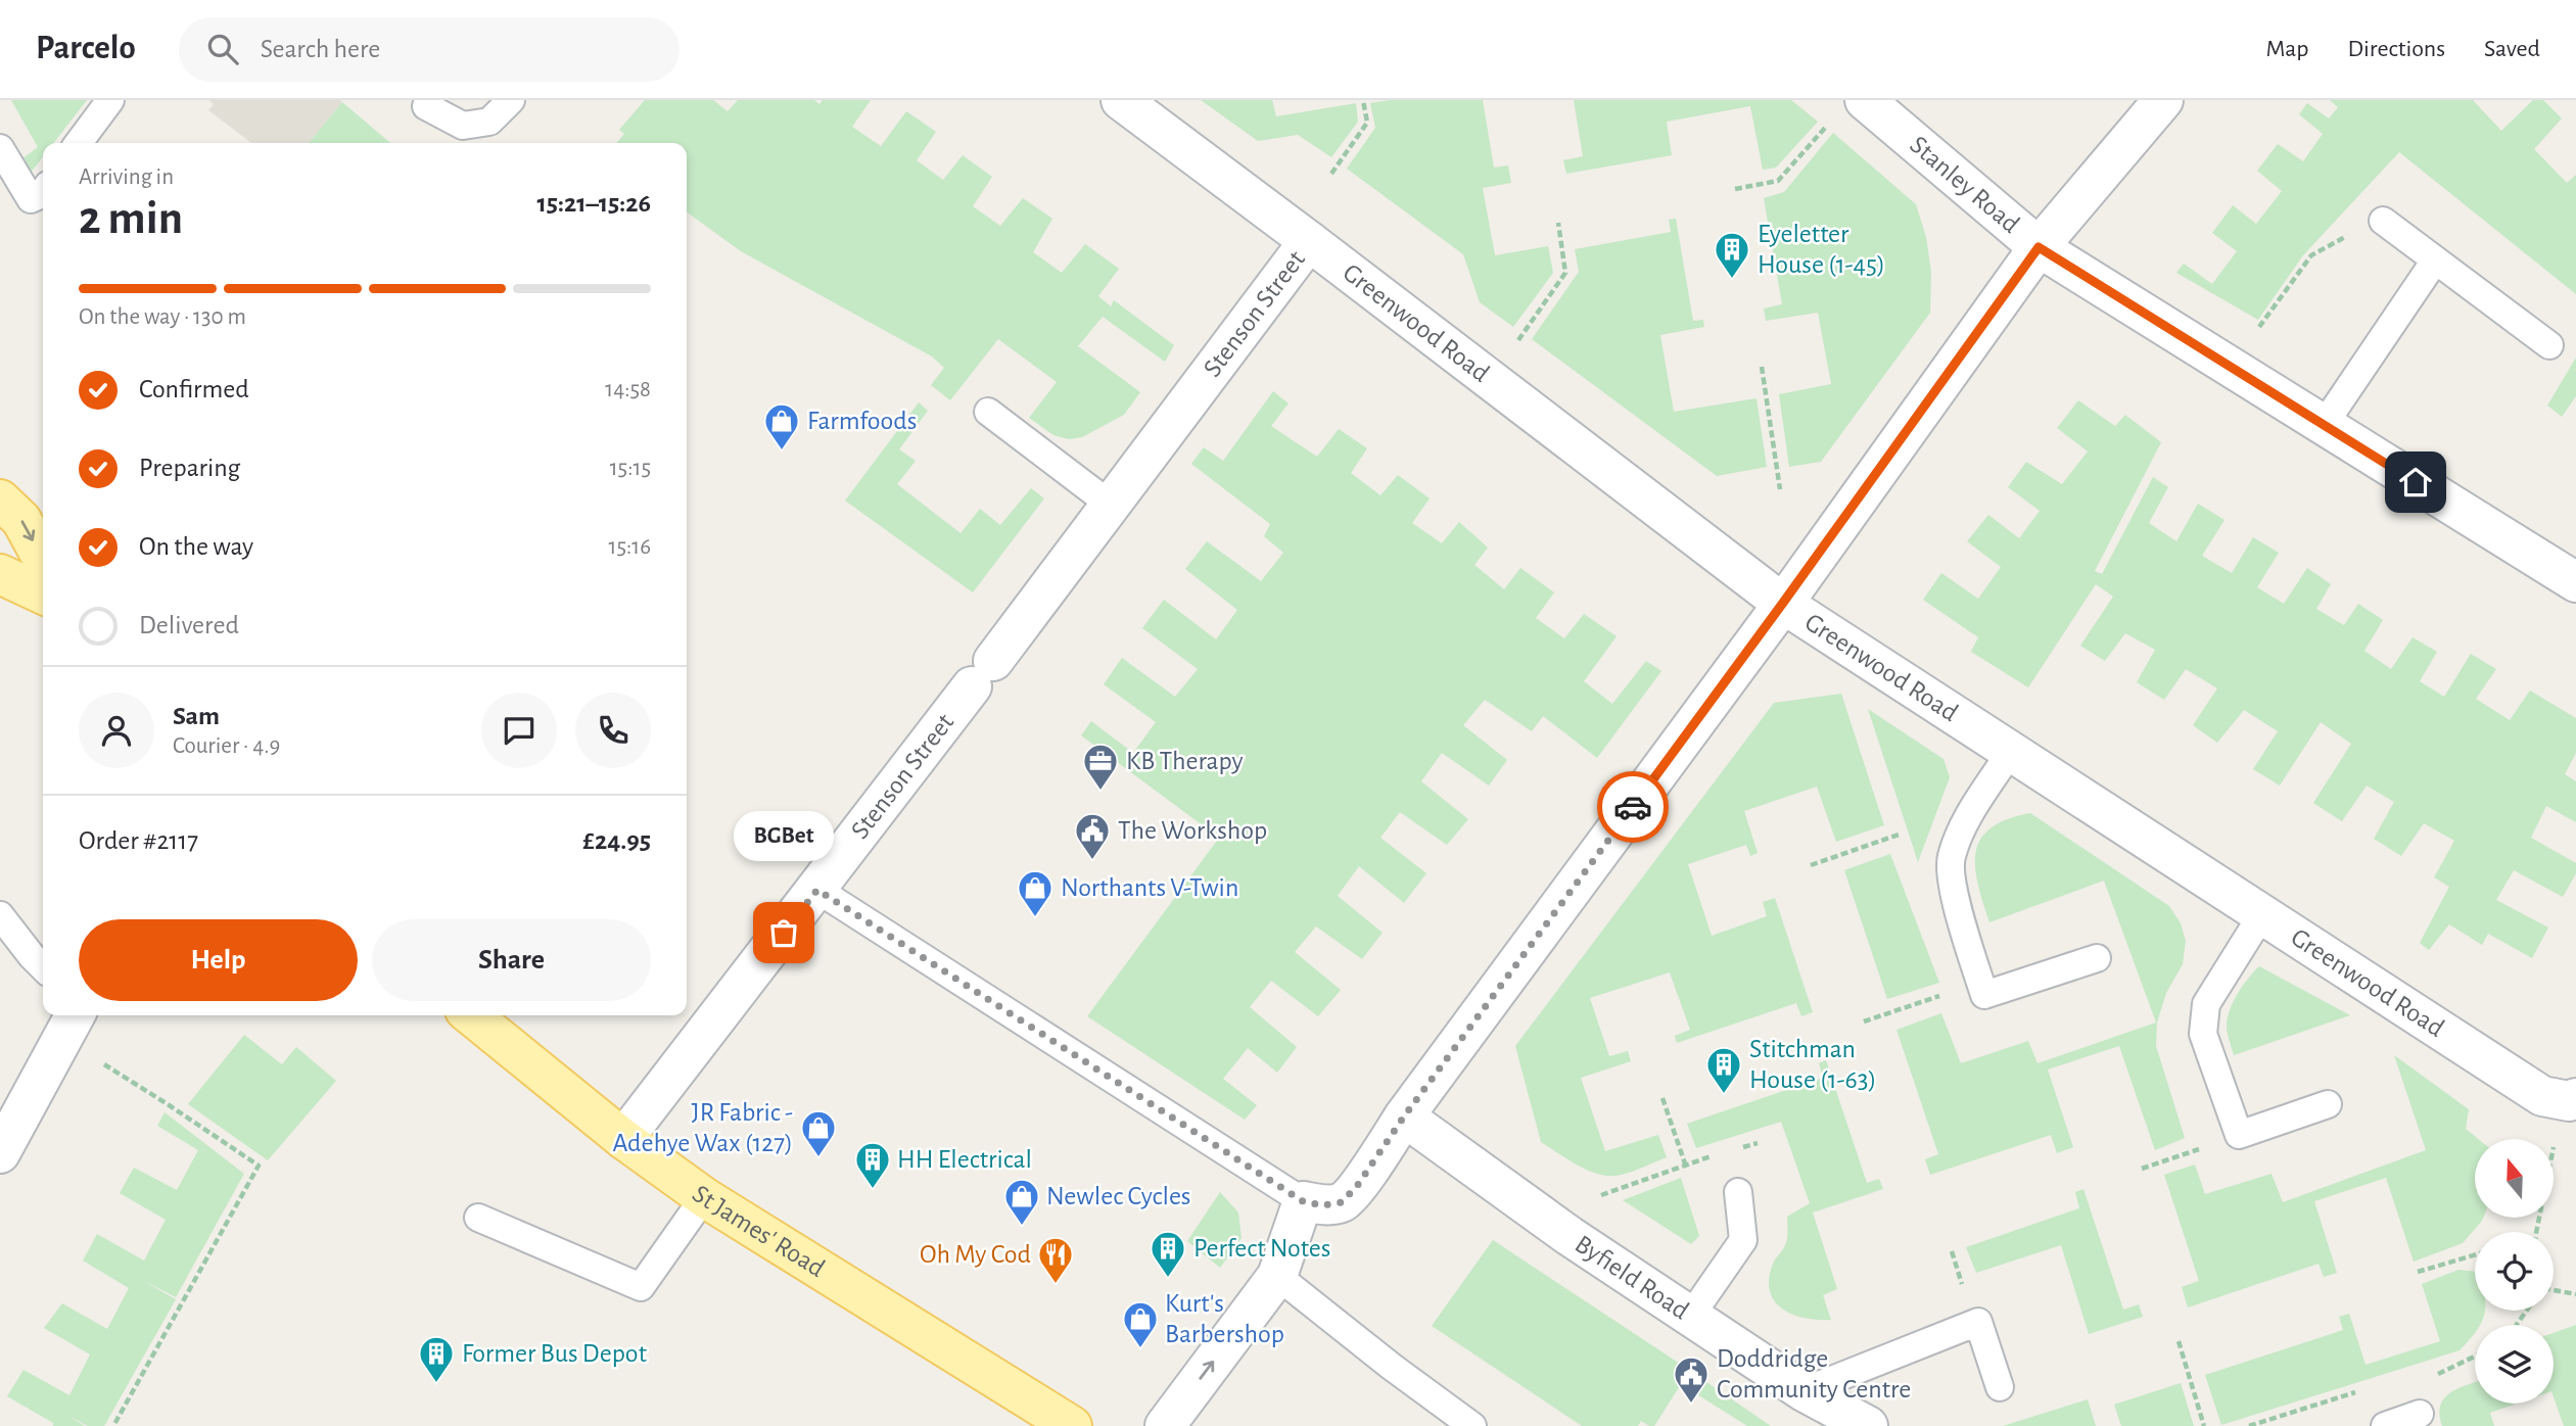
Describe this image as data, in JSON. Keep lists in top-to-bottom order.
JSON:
{
  "streets": {
    "main road": ["St James' Road"],
    "street": [
      "Stanley Road",
      "Stenson Street",
      "Greenwood Road",
      "Byfield Road"
    ]
  },
  "crossings": [
    ["Stenson Street", "Greenwood Road"],
    ["Stenson Street", "St James' Road"]
  ],
  "places": {
    "building": [
      "Eyeletter House (1-45)",
      "Stitchman House (1-63)",
      "HH Electrical",
      "Perfect Notes",
      "Former Bus Depot"
    ],
    "shop": [
      "Farmfoods",
      "Northants V-Twin",
      "JR Fabric - Adehye Wax (127)",
      "Newlec Cycles",
      "Kurt's Barbershop"
    ],
    "office": ["KB Therapy"],
    "public building": ["The Workshop", "Doddridge Community Centre"],
    "other": ["BGBet"],
    "restaurant": ["Oh My Cod"]
  },
  "north": "top",
  "page": {
    "header": "Parcelo",
    "search": "Search here",
    "nav": ["Map", "Directions", "Saved"],
    "heading": ["2 min", "Arriving in", "15:21–15:26"],
    "panel": [
      "Sam",
      "Courier · 4.9",
      "Order #2117",
      "£24.95"
    ],
    "bar": "On the way · 130 m",
    "list": [
      ["Confirmed", "14:58"],
      ["Preparing", "15:15"],
      ["On the way", "15:16"],
      "Delivered"
    ],
    "bubble": "BGBet",
    "buttons": ["Help", "Share"]
  }
}
